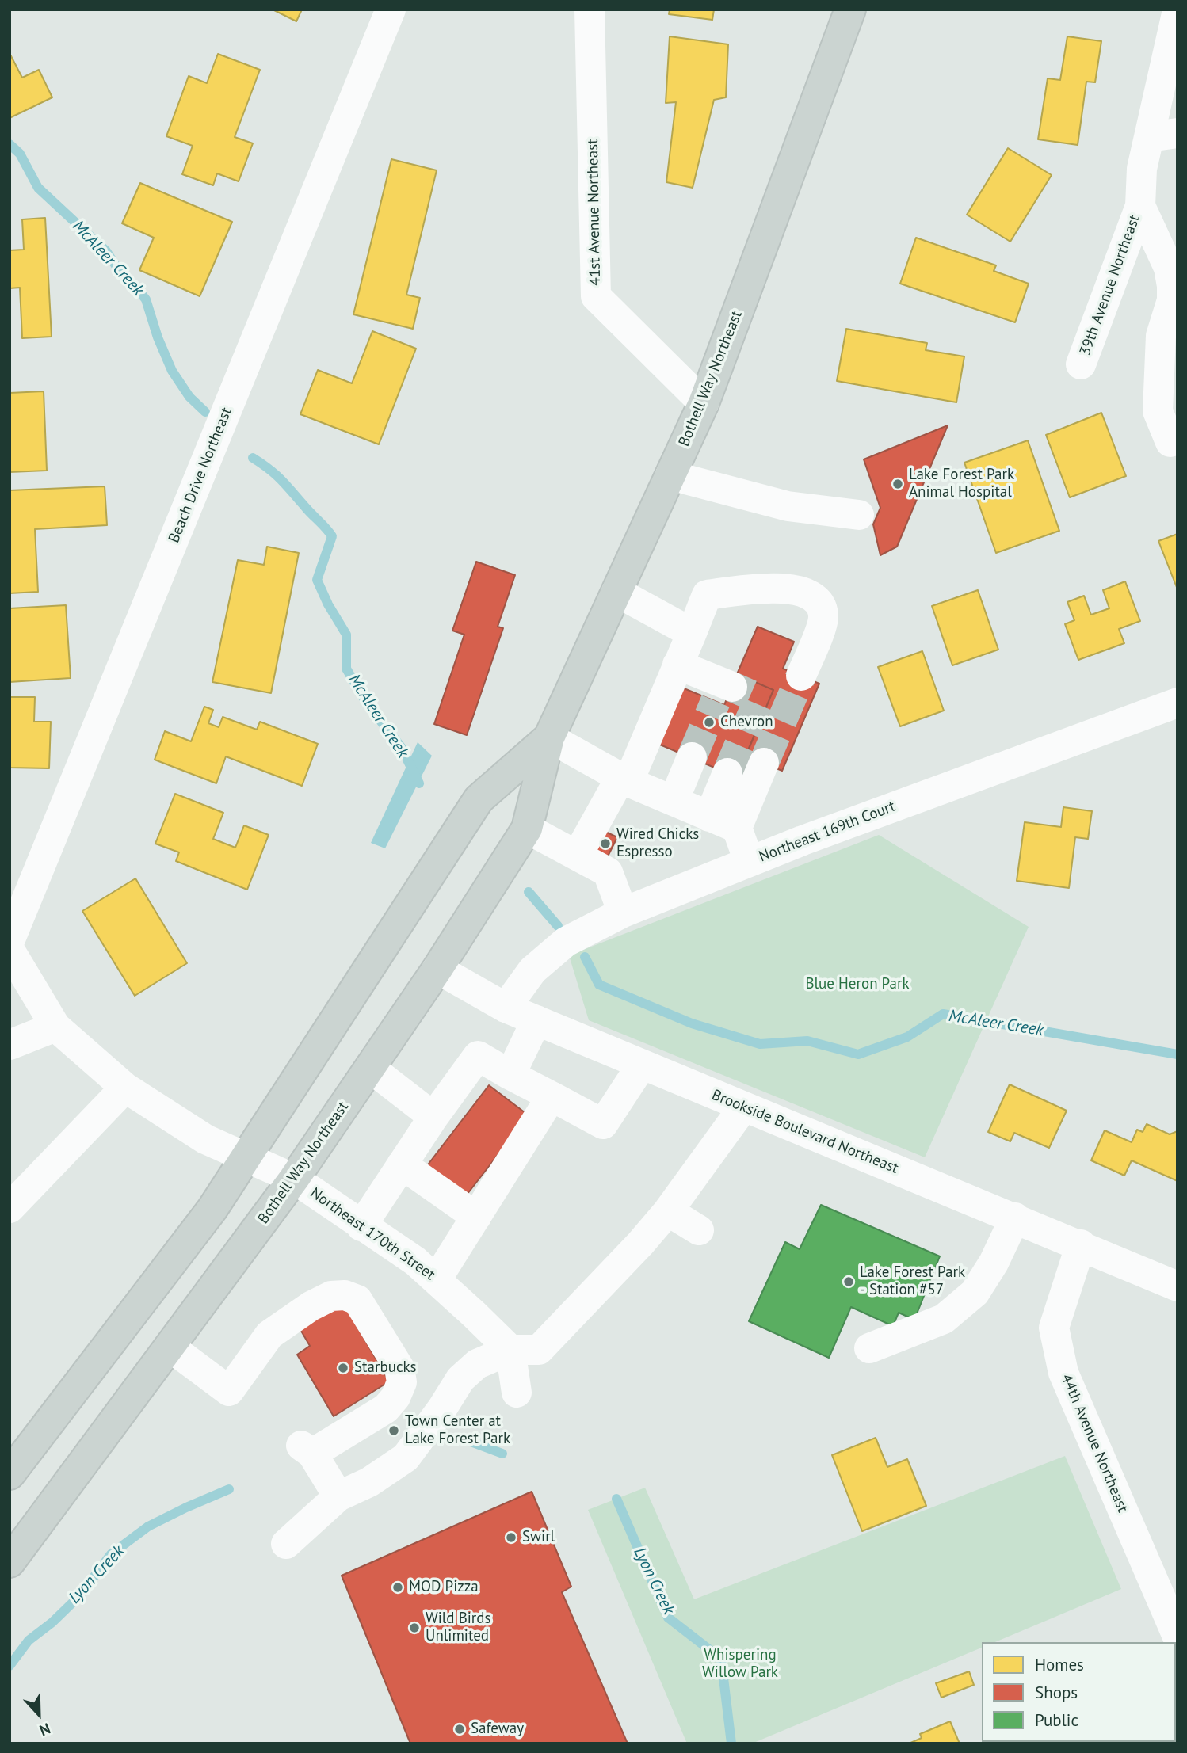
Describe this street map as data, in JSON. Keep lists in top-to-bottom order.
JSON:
{
  "streets": {
    "main road": ["Bothell Way Northeast"],
    "street": [
      "41st Avenue Northeast",
      "39th Avenue Northeast",
      "Beach Drive Northeast",
      "Northeast 169th Court",
      "Brookside Boulevard Northeast",
      "Northeast 170th Street",
      "44th Avenue Northeast"
    ]
  },
  "crossings": [
    ["41st Avenue Northeast", "Bothell Way Northeast"],
    ["Bothell Way Northeast", "Brookside Boulevard Northeast"],
    ["Bothell Way Northeast", "Northeast 170th Street"],
    ["Northeast 169th Court", "Brookside Boulevard Northeast"],
    ["Brookside Boulevard Northeast", "44th Avenue Northeast"]
  ],
  "water": ["McAleer Creek", "Lyon Creek"],
  "parks": ["Blue Heron Park", "Whispering Willow Park"],
  "places": [
    "Lake Forest Park Animal Hospital",
    "Chevron",
    "Wired Chicks Espresso",
    "Lake Forest Park - Station #57",
    "Starbucks",
    "Town Center at Lake Forest Park",
    "Swirl",
    "MOD Pizza",
    "Wild Birds Unlimited",
    "Safeway"
  ],
  "legend": ["Homes", "Shops", "Public"],
  "north": "bottom"
}
